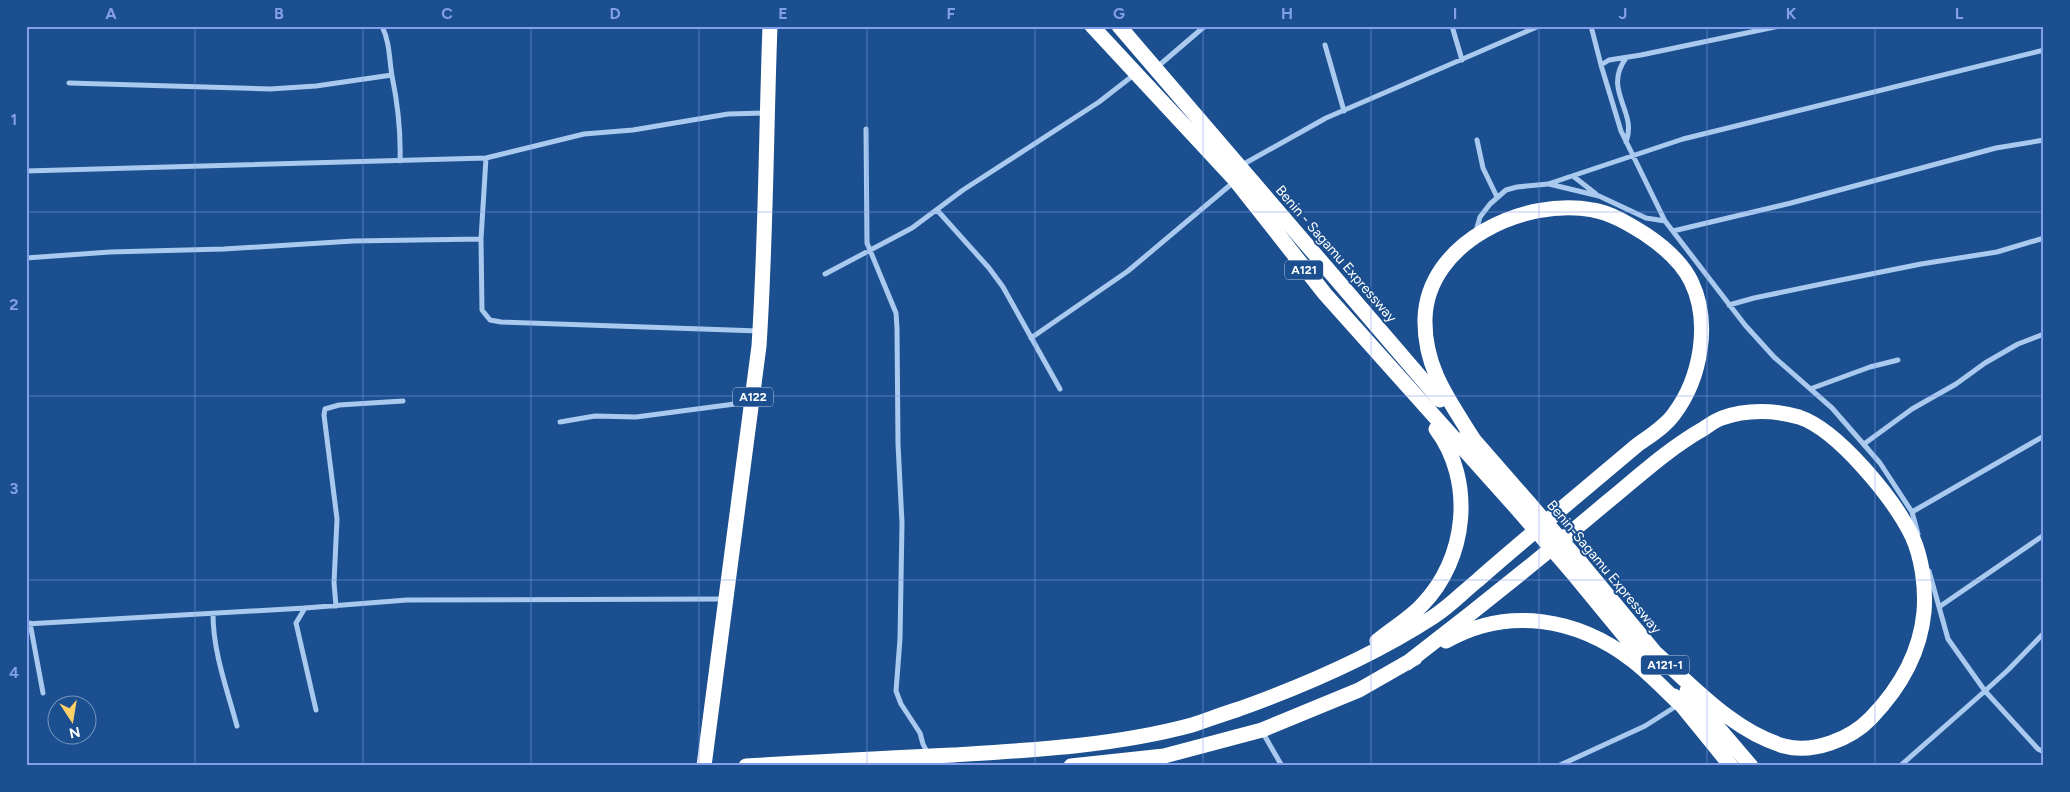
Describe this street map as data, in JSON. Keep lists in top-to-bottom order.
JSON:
{
  "streets": {
    "highway": [
      "Benin - Sagamu Expressway",
      "A121",
      "A122",
      "Benin-Sagamu Expressway",
      "A121-1"
    ]
  },
  "crossings": [
    ["Benin - Sagamu Expressway", "A121"],
    ["A121", "Benin-Sagamu Expressway"],
    ["A121", "A121-1"],
    ["Benin-Sagamu Expressway", "A121-1"]
  ],
  "north": "bottom",
  "grid": {
    "columns": [
      "A",
      "B",
      "C",
      "D",
      "E",
      "F",
      "G",
      "H",
      "I",
      "J",
      "K",
      "L"
    ],
    "rows": [
      "1",
      "2",
      "3",
      "4"
    ]
  }
}
